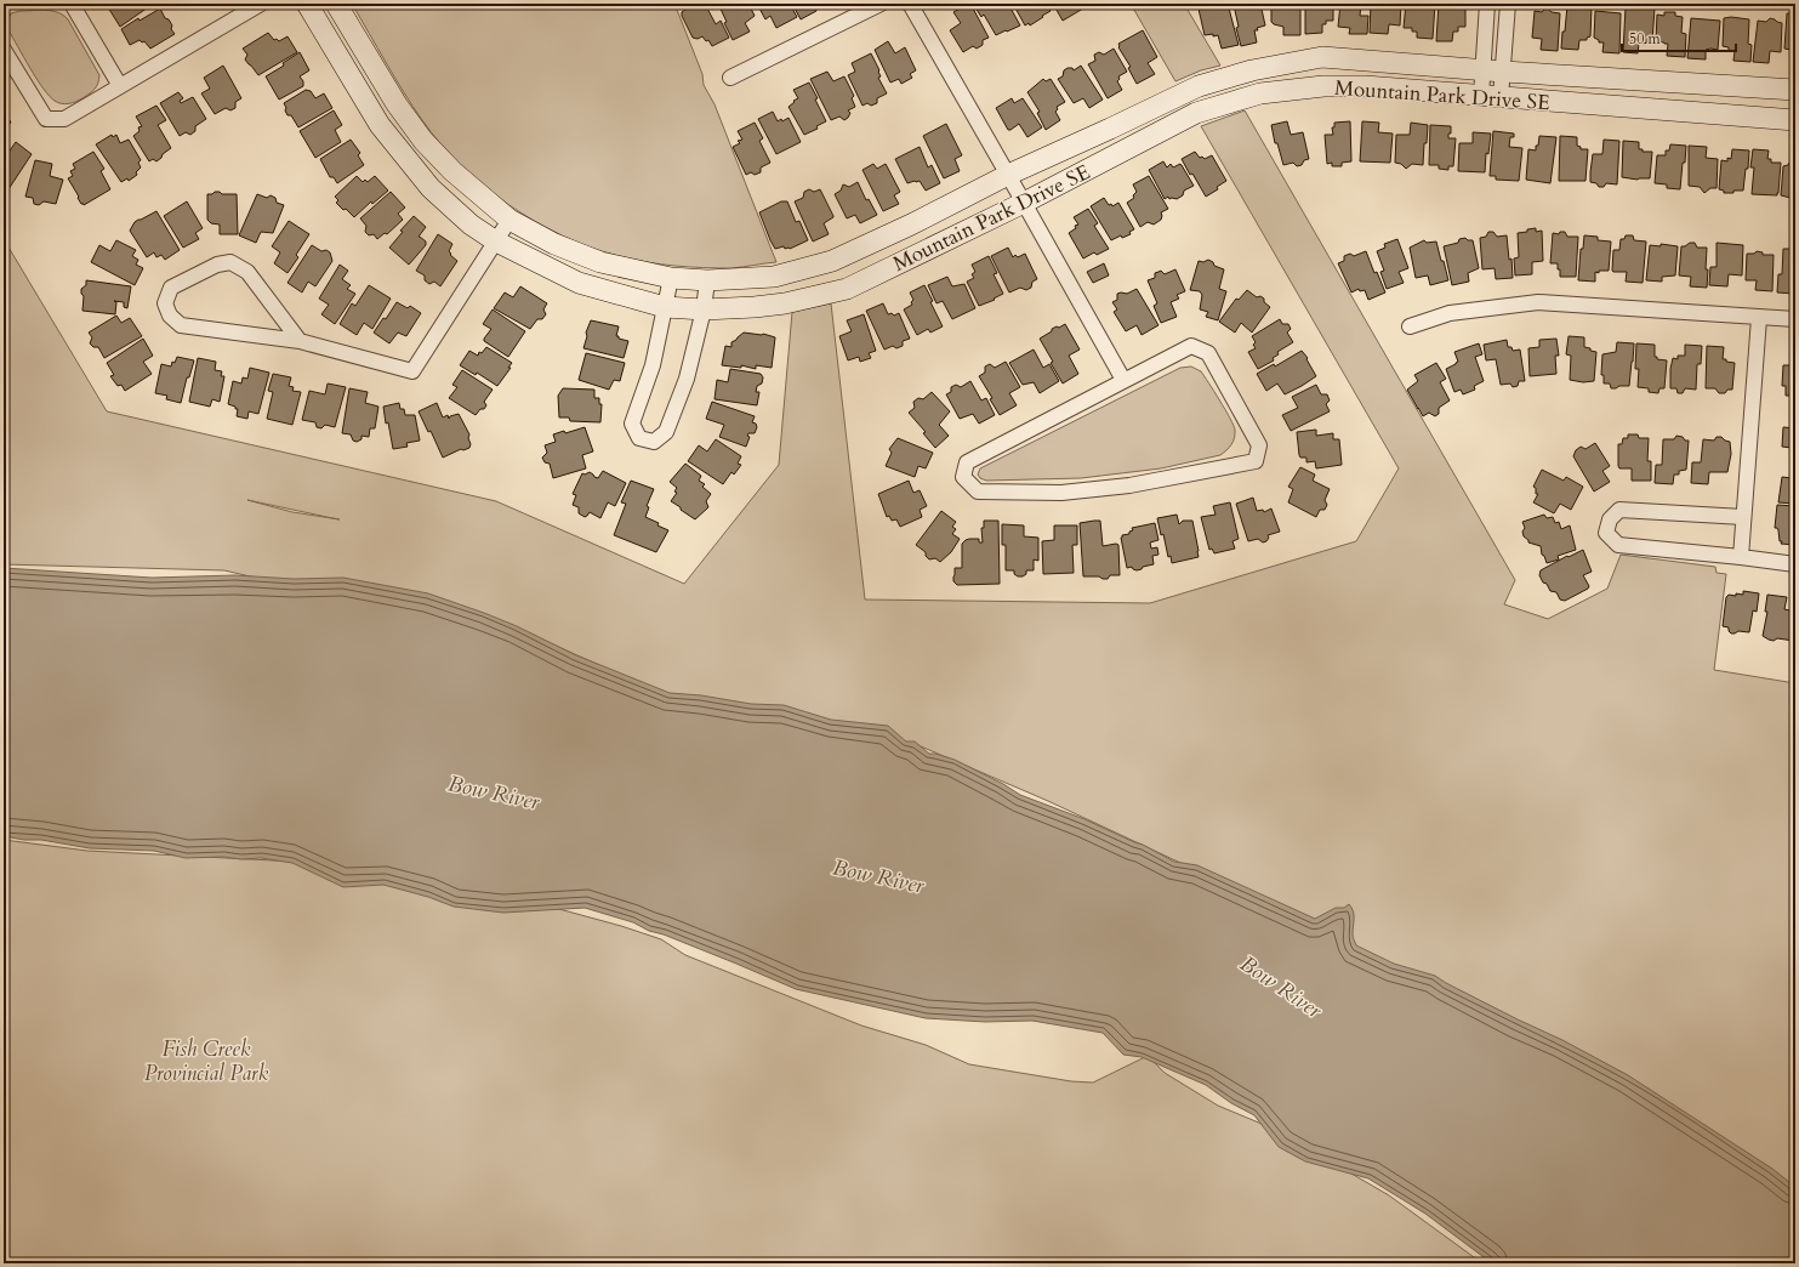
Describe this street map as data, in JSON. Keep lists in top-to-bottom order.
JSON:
{
  "streets": {
    "street": ["Mountain Park Drive SE"]
  },
  "water": ["Bow River"],
  "parks": ["Fish Creek Provincial Park"],
  "scale_bar": "50 m"
}
